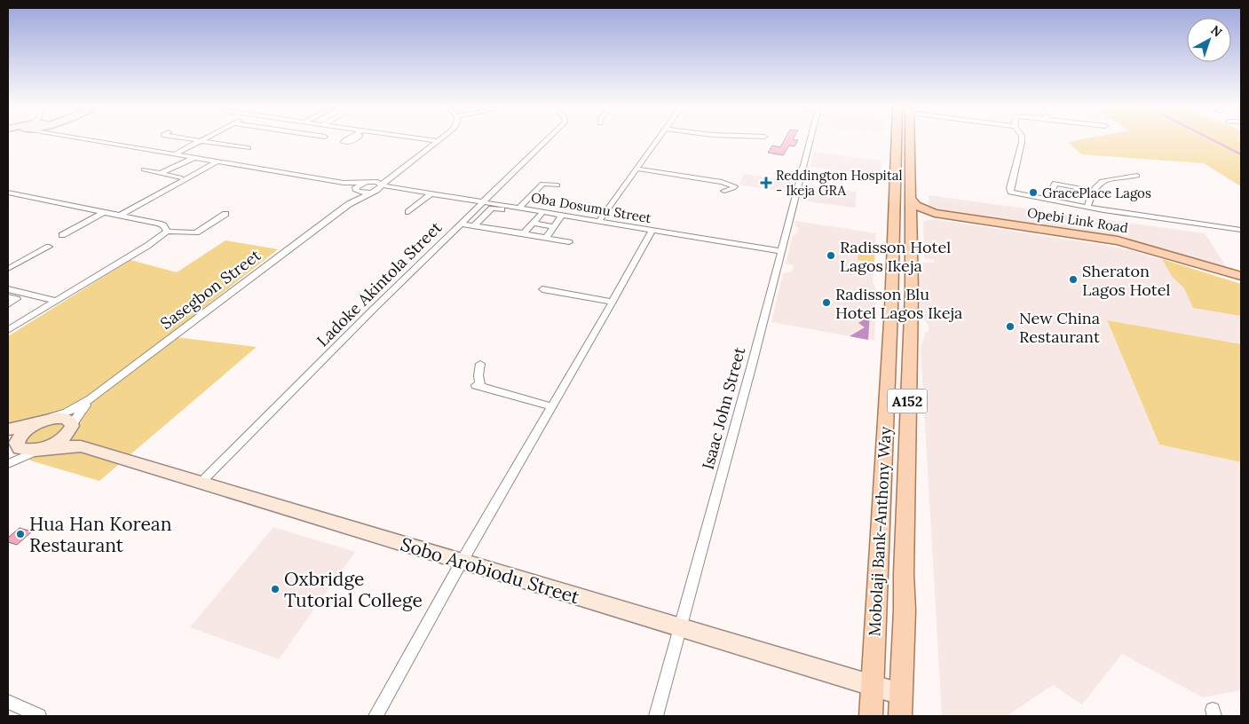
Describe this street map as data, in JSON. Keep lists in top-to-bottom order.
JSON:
{
  "streets": {
    "main road": ["Opebi Link Road", "A152", "Mobolaji Bank-Anthony Way"],
    "street": [
      "Oba Dosumu Street",
      "Ladoke Akintola Street",
      "Sasegbon Street",
      "Isaac John Street",
      "Sobo Arobiodu Street"
    ]
  },
  "crossings": [
    ["Oba Dosumu Street", "Ladoke Akintola Street"],
    ["Oba Dosumu Street", "Isaac John Street"],
    ["Opebi Link Road", "Mobolaji Bank-Anthony Way"],
    ["Ladoke Akintola Street", "Sobo Arobiodu Street"],
    ["Isaac John Street", "Sobo Arobiodu Street"],
    ["Mobolaji Bank-Anthony Way", "Sobo Arobiodu Street"]
  ],
  "places": {
    "health": ["Reddington Hospital - Ikeja GRA"],
    "other": [
      "GracePlace Lagos",
      "Radisson Hotel Lagos Ikeja",
      "Sheraton Lagos Hotel",
      "Radisson Blu Hotel Lagos Ikeja",
      "New China Restaurant",
      "Hua Han Korean Restaurant",
      "Oxbridge Tutorial College"
    ]
  },
  "north": "top right"
}
